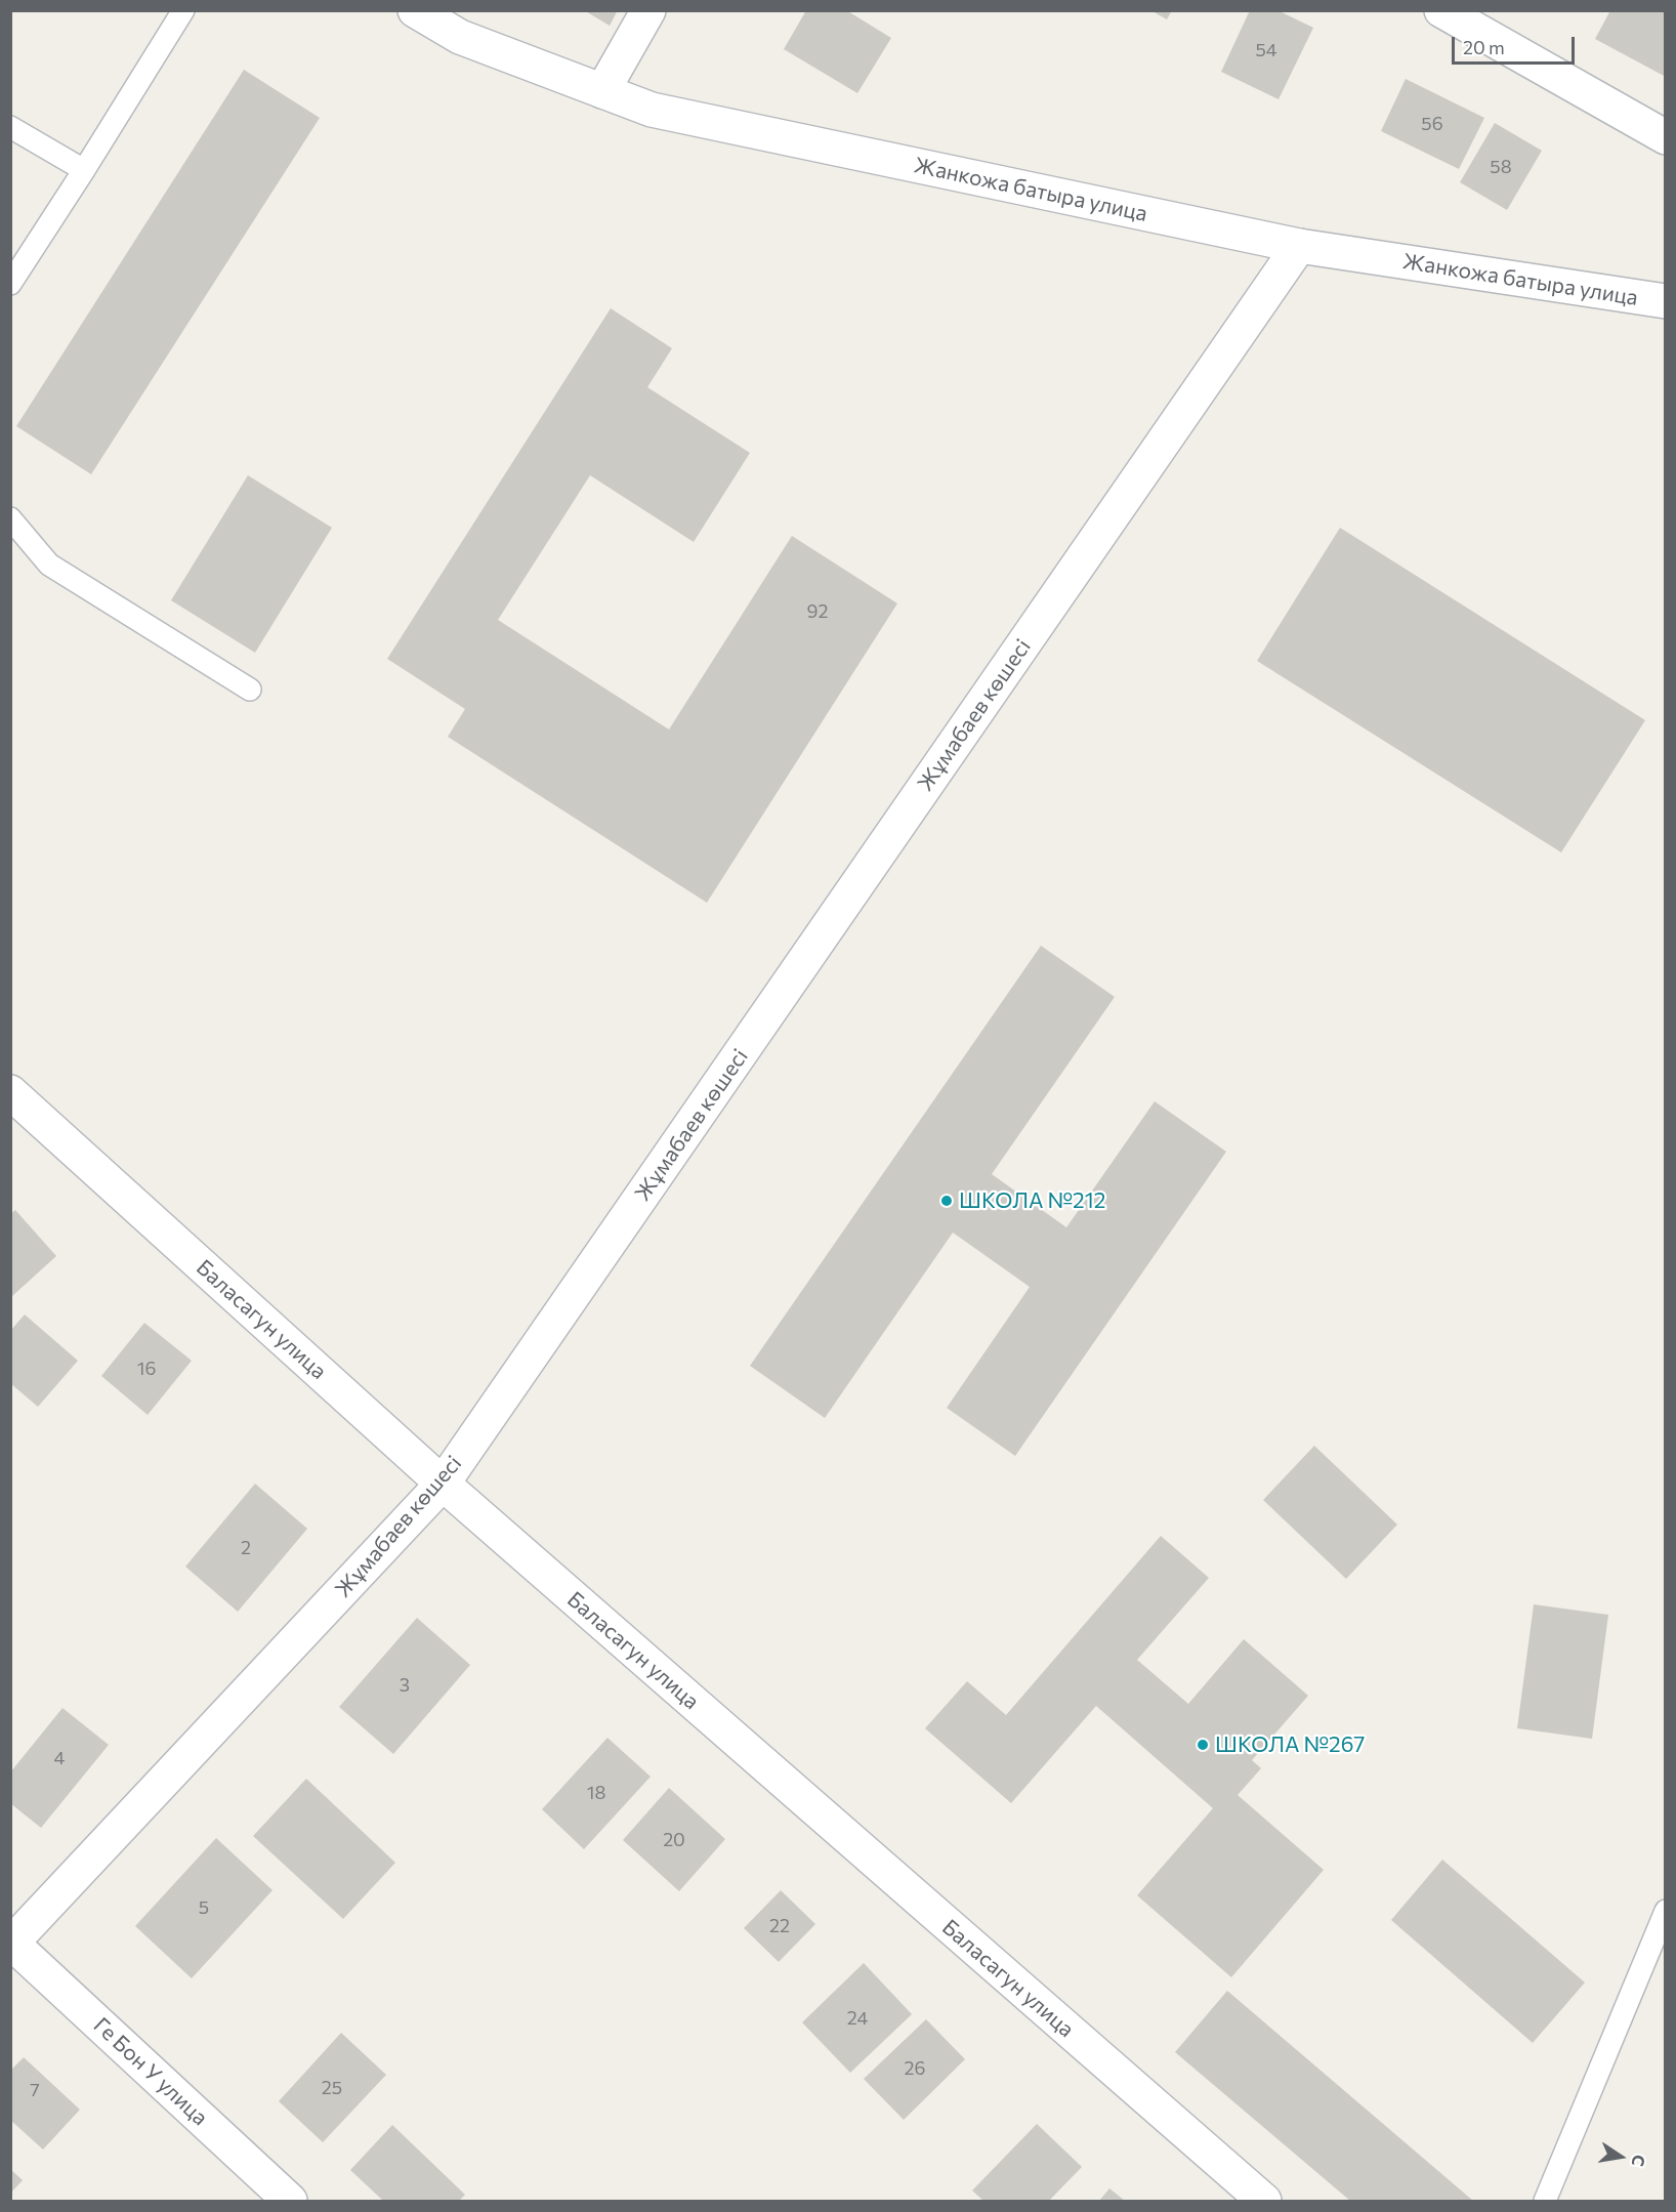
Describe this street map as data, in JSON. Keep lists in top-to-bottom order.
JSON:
{
  "streets": {
    "street": [
      "Жанкожа батыра улица",
      "Жұмабаев көшесі",
      "Баласагун улица",
      "Ге Бон У улица"
    ]
  },
  "crossings": [
    ["Жанкожа батыра улица", "Жұмабаев көшесі"],
    ["Жұмабаев көшесі", "Баласагун улица"],
    ["Жұмабаев көшесі", "Ге Бон У улица"]
  ],
  "places": ["ШКОЛА №212", "ШКОЛА №267"],
  "house_numbers": [
    "54",
    "56",
    "58",
    "92",
    "16",
    "2",
    "3",
    "4",
    "18",
    "20",
    "5",
    "22",
    "24",
    "26",
    "25",
    "7"
  ],
  "scale_bar": "20 m",
  "north": "right"
}
